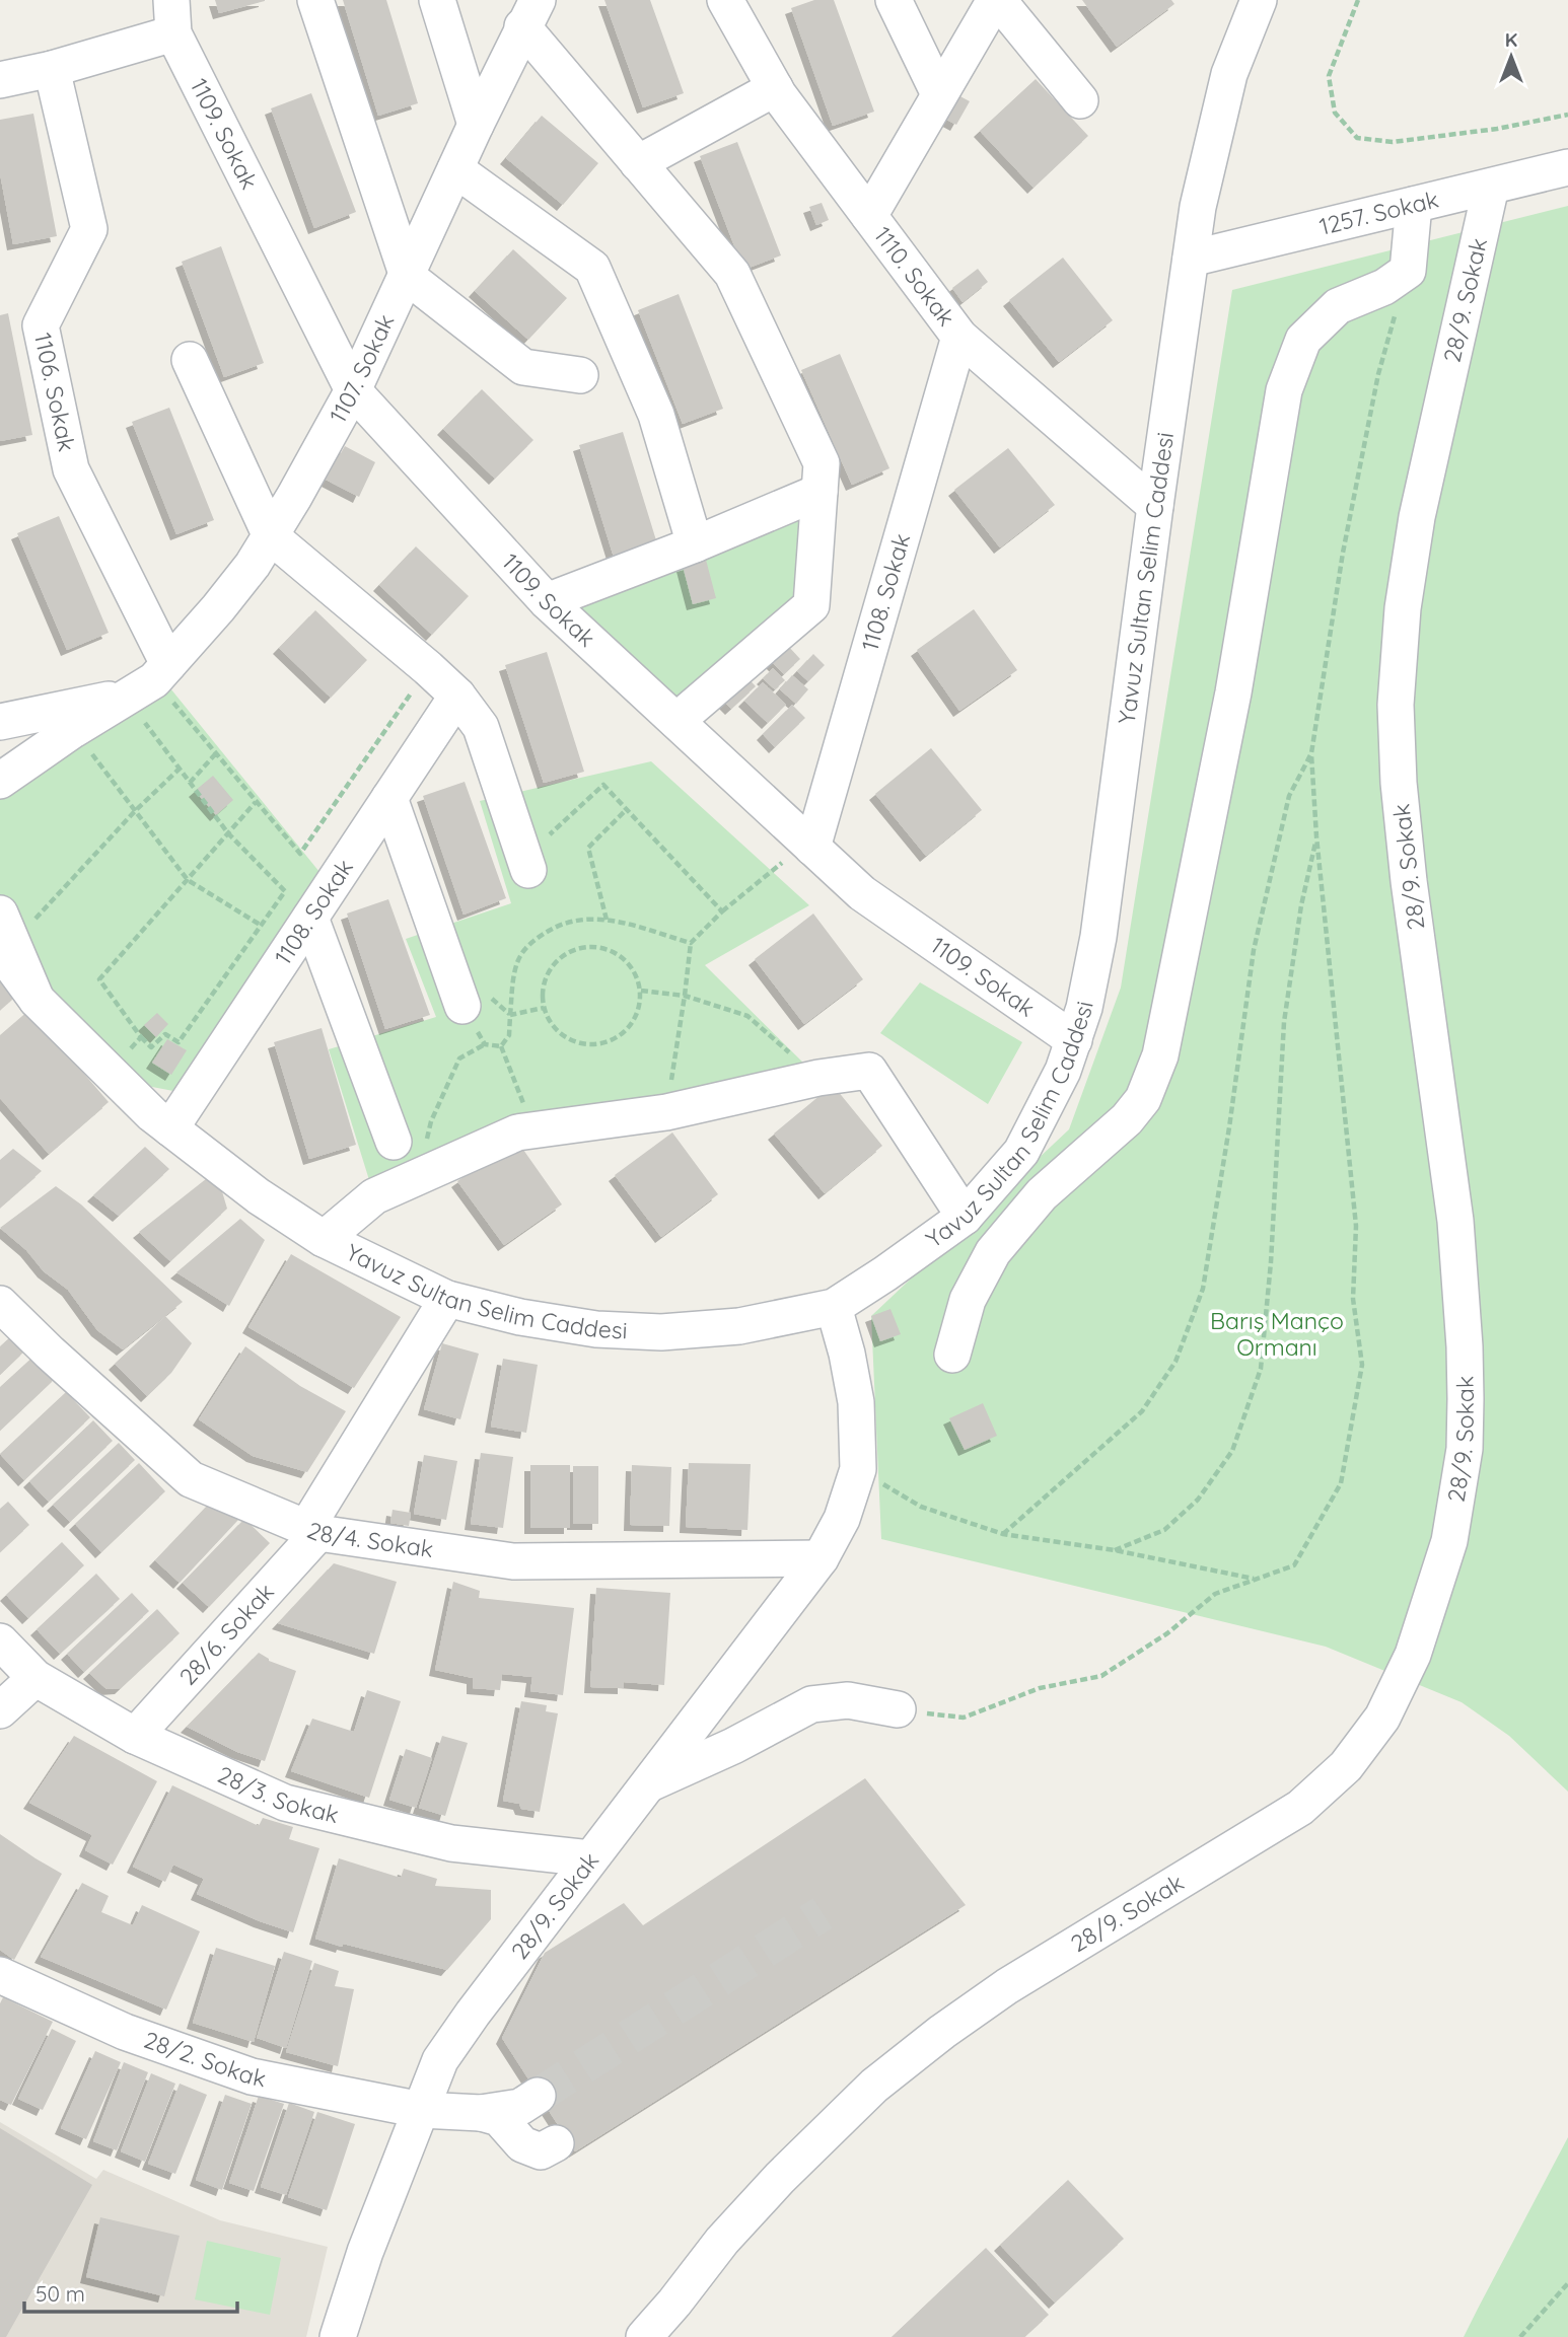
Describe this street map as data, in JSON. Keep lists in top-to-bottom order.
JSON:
{
  "streets": {
    "street": [
      "1109. Sokak",
      "1257. Sokak",
      "1110. Sokak",
      "28/9. Sokak",
      "1107. Sokak",
      "1106. Sokak",
      "Yavuz Sultan Selim Caddesi",
      "1108. Sokak",
      "28/4. Sokak",
      "28/6. Sokak",
      "28/3. Sokak",
      "28/2. Sokak"
    ]
  },
  "crossings": [
    ["1109. Sokak", "1107. Sokak"],
    ["1109. Sokak", "Yavuz Sultan Selim Caddesi"],
    ["1109. Sokak", "1108. Sokak"],
    ["1257. Sokak", "28/9. Sokak"],
    ["1257. Sokak", "Yavuz Sultan Selim Caddesi"],
    ["1110. Sokak", "Yavuz Sultan Selim Caddesi"],
    ["1110. Sokak", "1108. Sokak"],
    ["28/9. Sokak", "Yavuz Sultan Selim Caddesi"],
    ["28/9. Sokak", "28/4. Sokak"],
    ["28/9. Sokak", "28/3. Sokak"],
    ["28/9. Sokak", "28/2. Sokak"],
    ["1107. Sokak", "1106. Sokak"],
    ["Yavuz Sultan Selim Caddesi", "1108. Sokak"],
    ["Yavuz Sultan Selim Caddesi", "28/6. Sokak"],
    ["28/4. Sokak", "28/6. Sokak"],
    ["28/6. Sokak", "28/3. Sokak"]
  ],
  "parks": ["Barış Manço Ormanı"],
  "scale_bar": "50 m",
  "north": "top"
}
